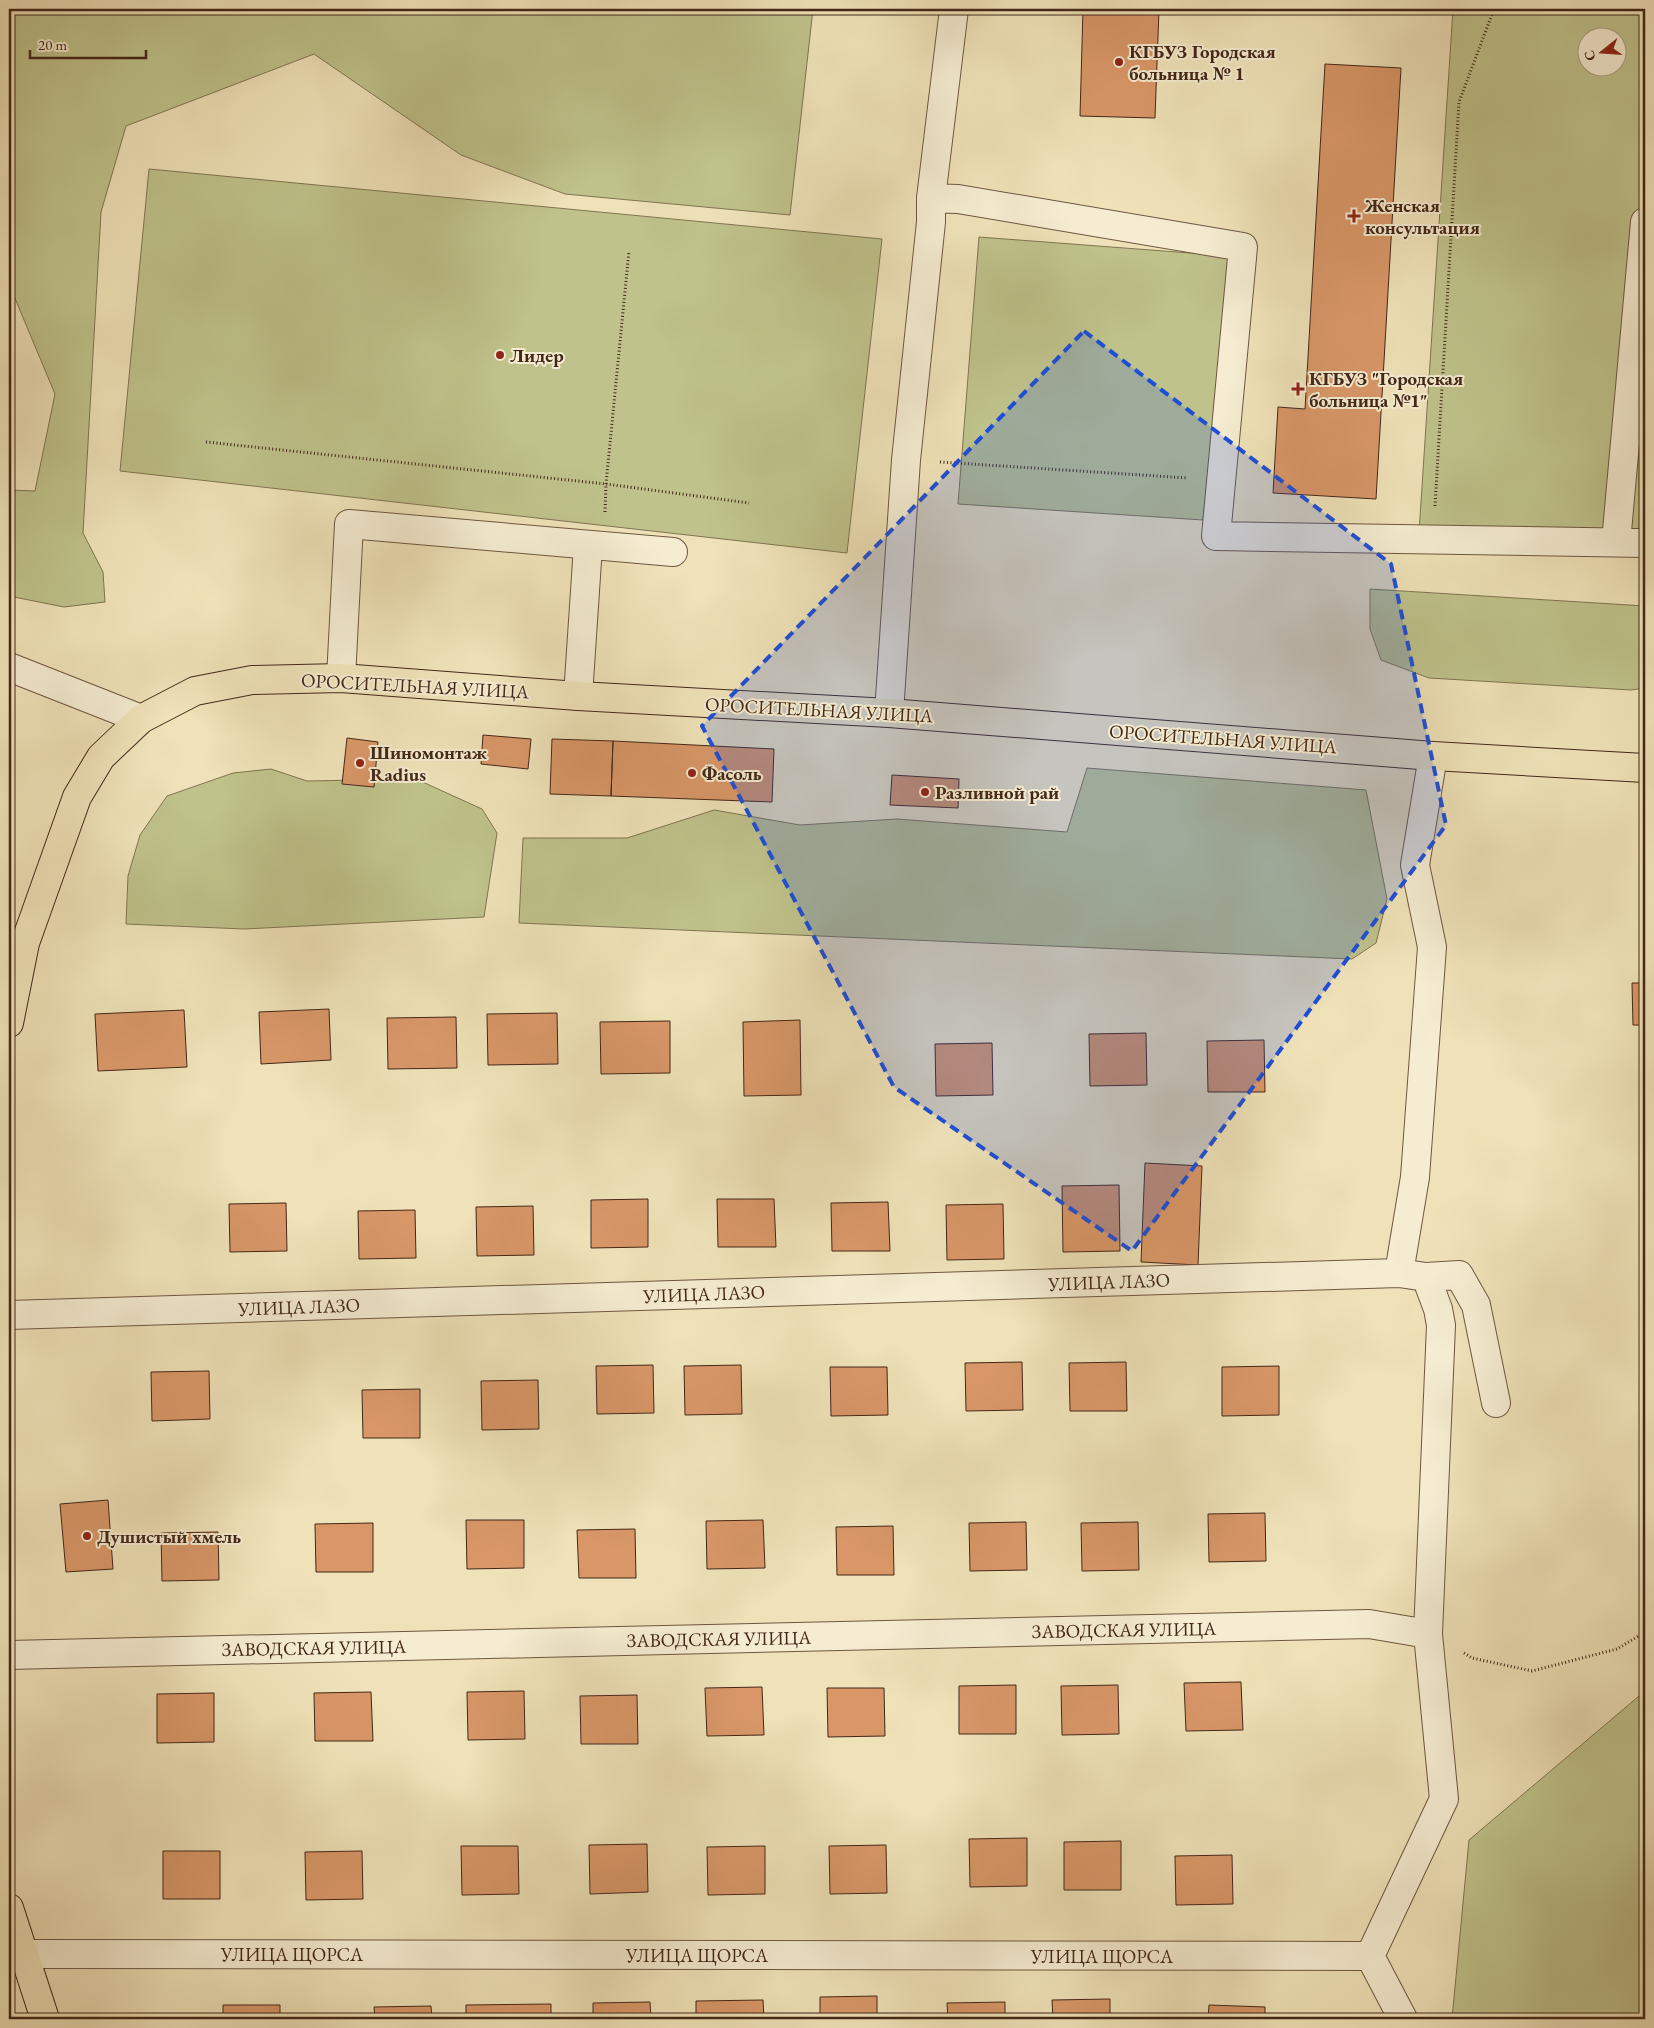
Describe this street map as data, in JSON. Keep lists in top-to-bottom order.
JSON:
{
  "streets": {
    "main road": ["ОРОСИТЕЛЬНАЯ УЛИЦА"],
    "street": ["УЛИЦА ЛАЗО", "ЗАВОДСКАЯ УЛИЦА", "УЛИЦА ЩОРСА"]
  },
  "places": {
    "other": [
      "КГБУЗ Городская больница № 1",
      "Лидер",
      "Шиномонтаж Radius",
      "Фасоль",
      "Разливной рай",
      "Душистый хмель"
    ],
    "health": ["Женская консультация", "КГБУЗ \"Городская больница №1\""]
  },
  "scale_bar": "20 m",
  "north": "left"
}
